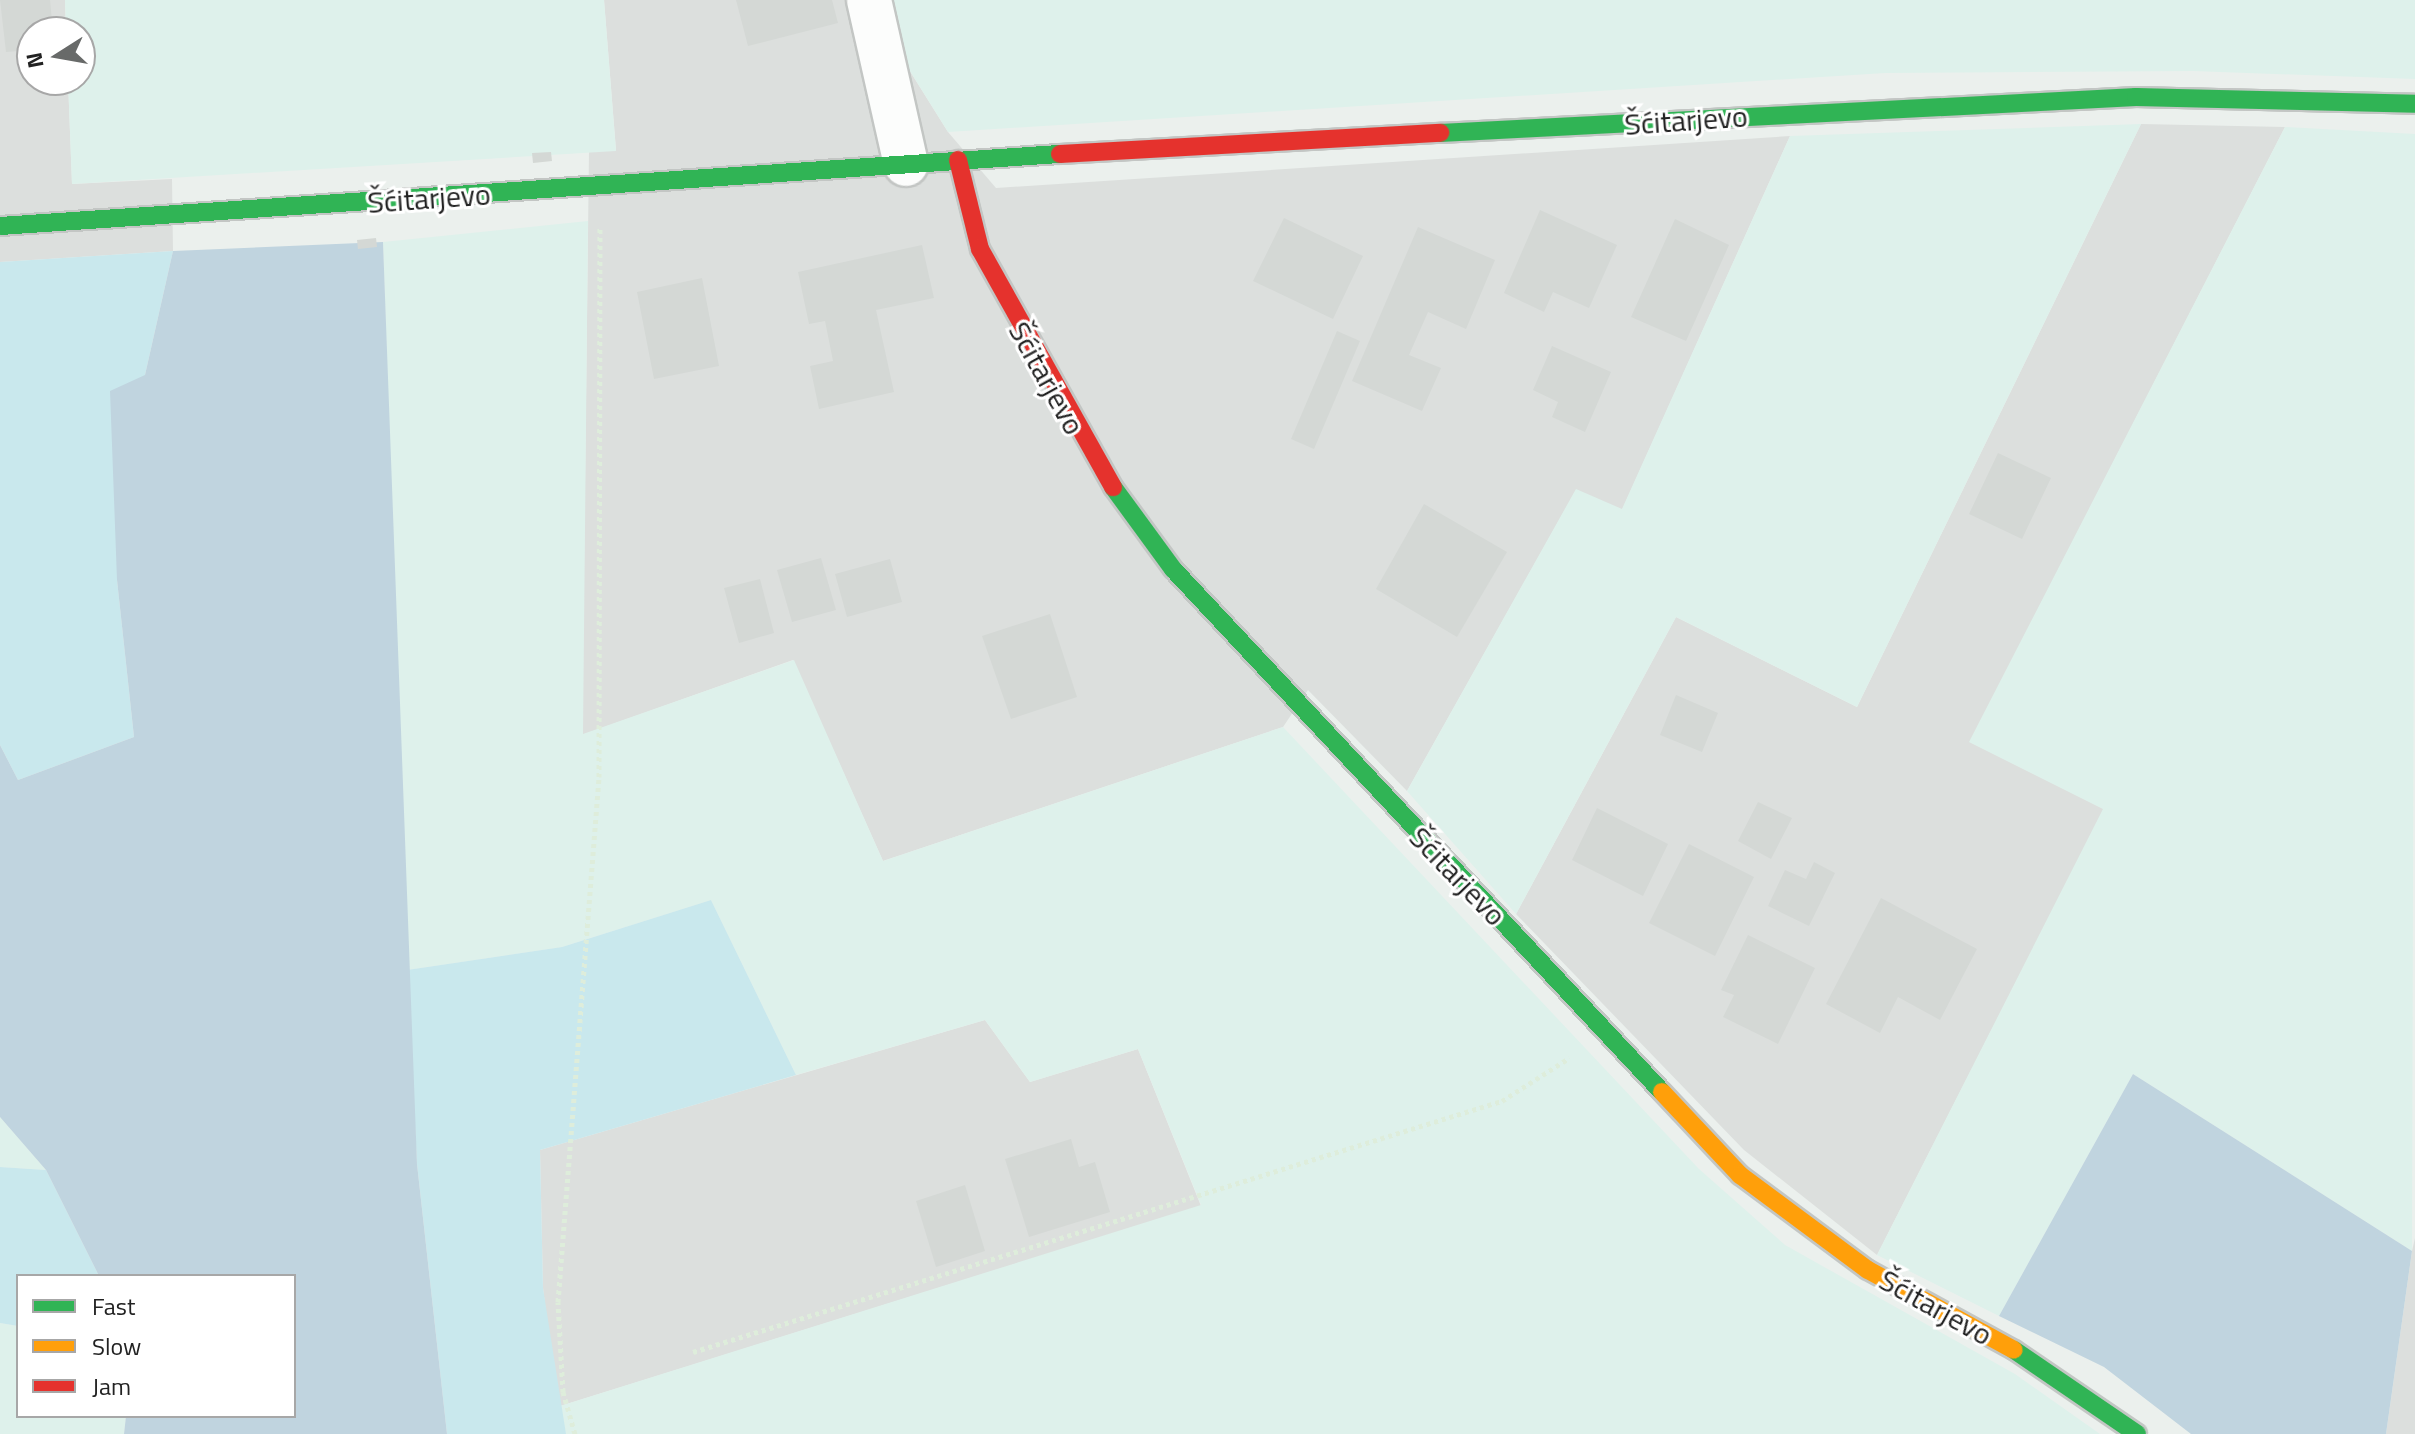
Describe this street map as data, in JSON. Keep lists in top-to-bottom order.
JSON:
{
  "streets": {
    "main road": ["Šćitarjevo"]
  },
  "legend": ["Fast", "Slow", "Jam"],
  "north": "left"
}
